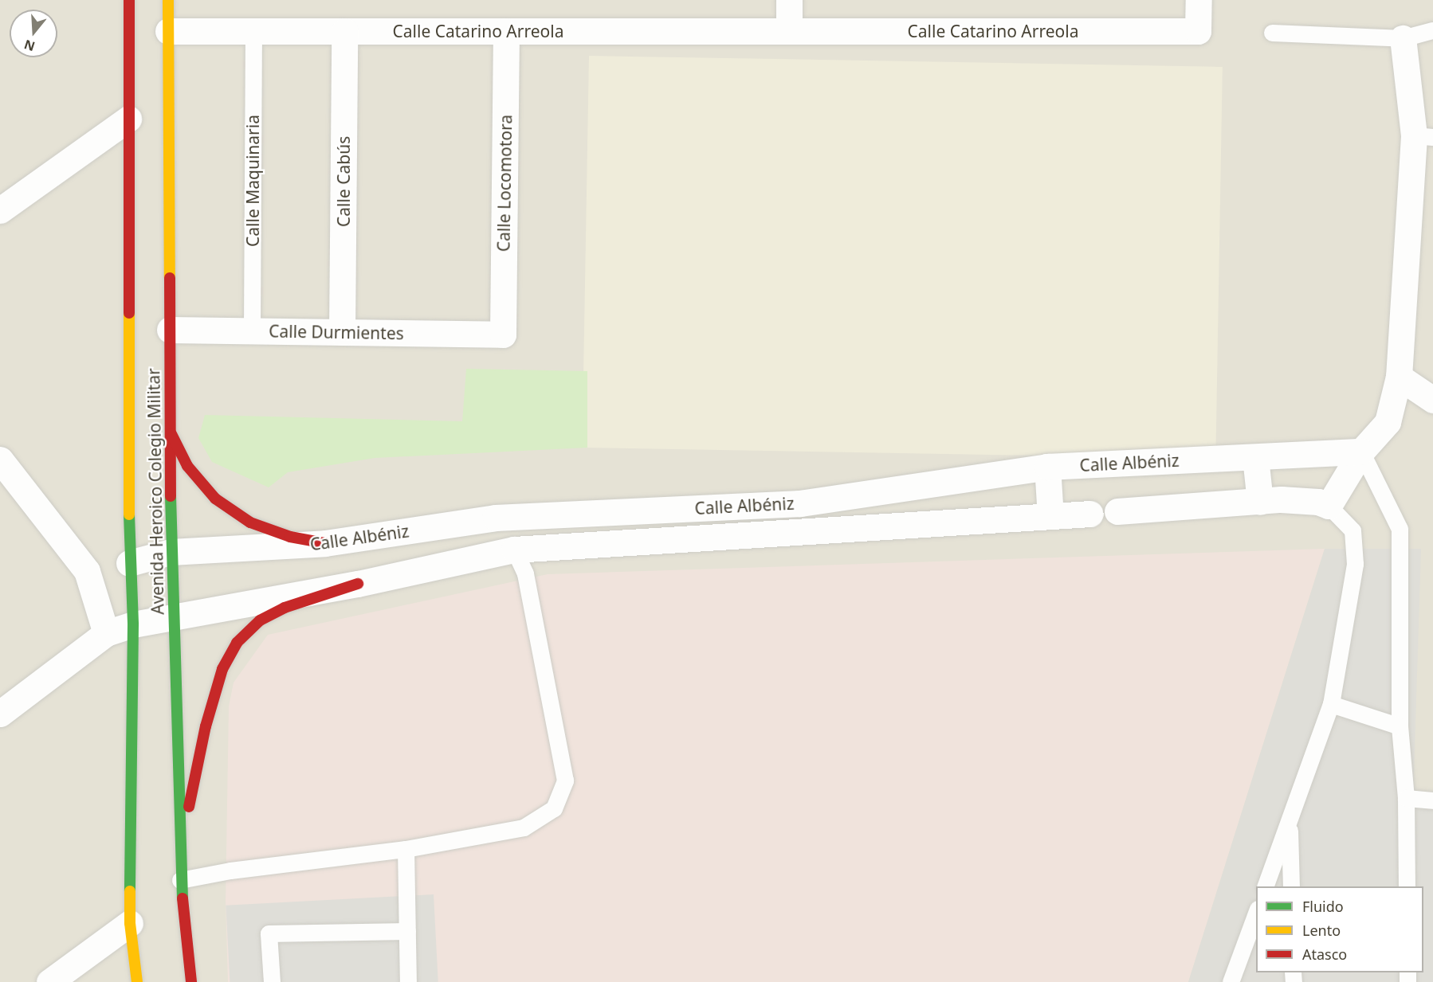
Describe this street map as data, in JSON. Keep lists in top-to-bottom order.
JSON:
{
  "streets": {
    "street": [
      "Calle Catarino Arreola",
      "Calle Cabús",
      "Calle Locomotora",
      "Calle Durmientes",
      "Calle Albéniz",
      "Avenida Heroico Colegio Militar"
    ],
    "lane": ["Calle Maquinaria"]
  },
  "crossings": [
    ["Calle Catarino Arreola", "Calle Maquinaria"],
    ["Calle Catarino Arreola", "Calle Cabús"],
    ["Calle Catarino Arreola", "Calle Locomotora"],
    ["Calle Catarino Arreola", "Avenida Heroico Colegio Militar"],
    ["Calle Maquinaria", "Calle Durmientes"],
    ["Calle Cabús", "Calle Durmientes"],
    ["Calle Locomotora", "Calle Durmientes"],
    ["Calle Durmientes", "Avenida Heroico Colegio Militar"],
    ["Calle Albéniz", "Avenida Heroico Colegio Militar"]
  ],
  "legend": ["Fluido", "Lento", "Atasco"],
  "north": "bottom"
}
